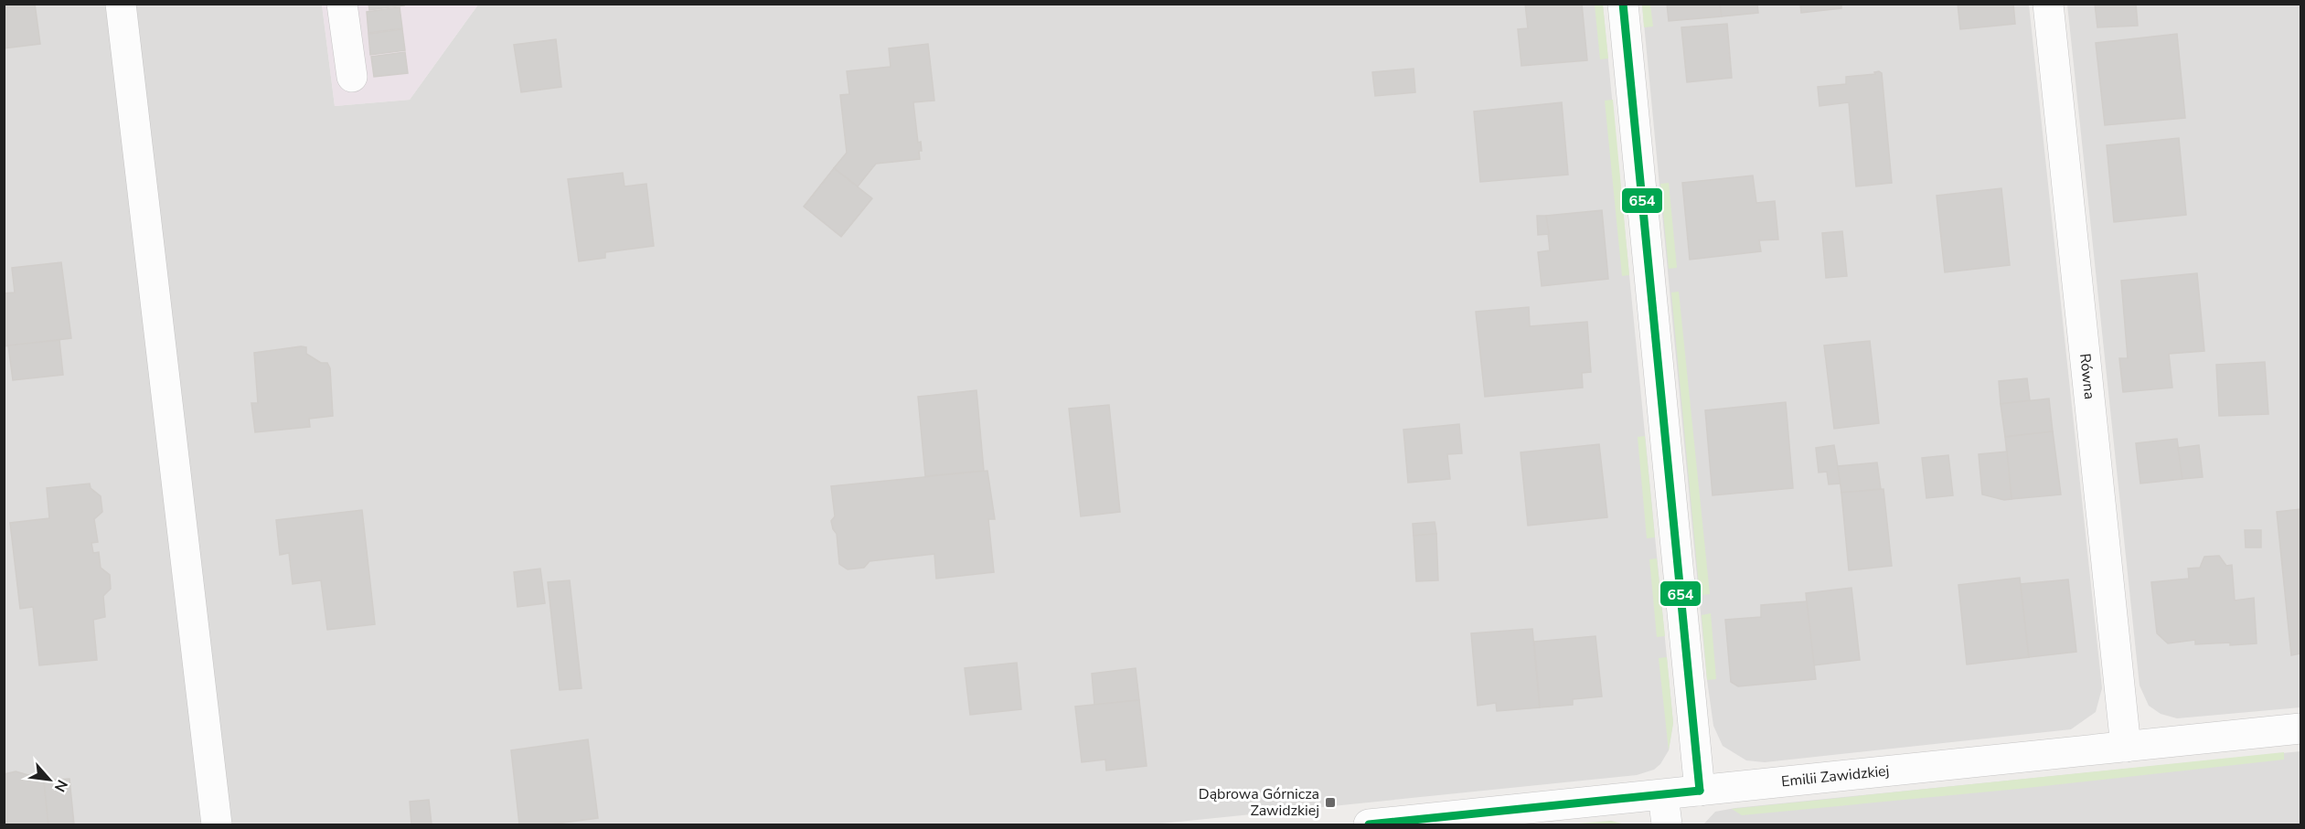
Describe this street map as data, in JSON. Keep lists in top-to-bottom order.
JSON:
{
  "streets": {
    "street": ["Równa", "Emilii Zawidzkiej"]
  },
  "crossings": [
    ["Równa", "Emilii Zawidzkiej"]
  ],
  "places": {
    "transit": ["Dąbrowa Górnicza Zawidzkiej"]
  },
  "lines": ["transit line 654"],
  "north": "bottom right"
}
